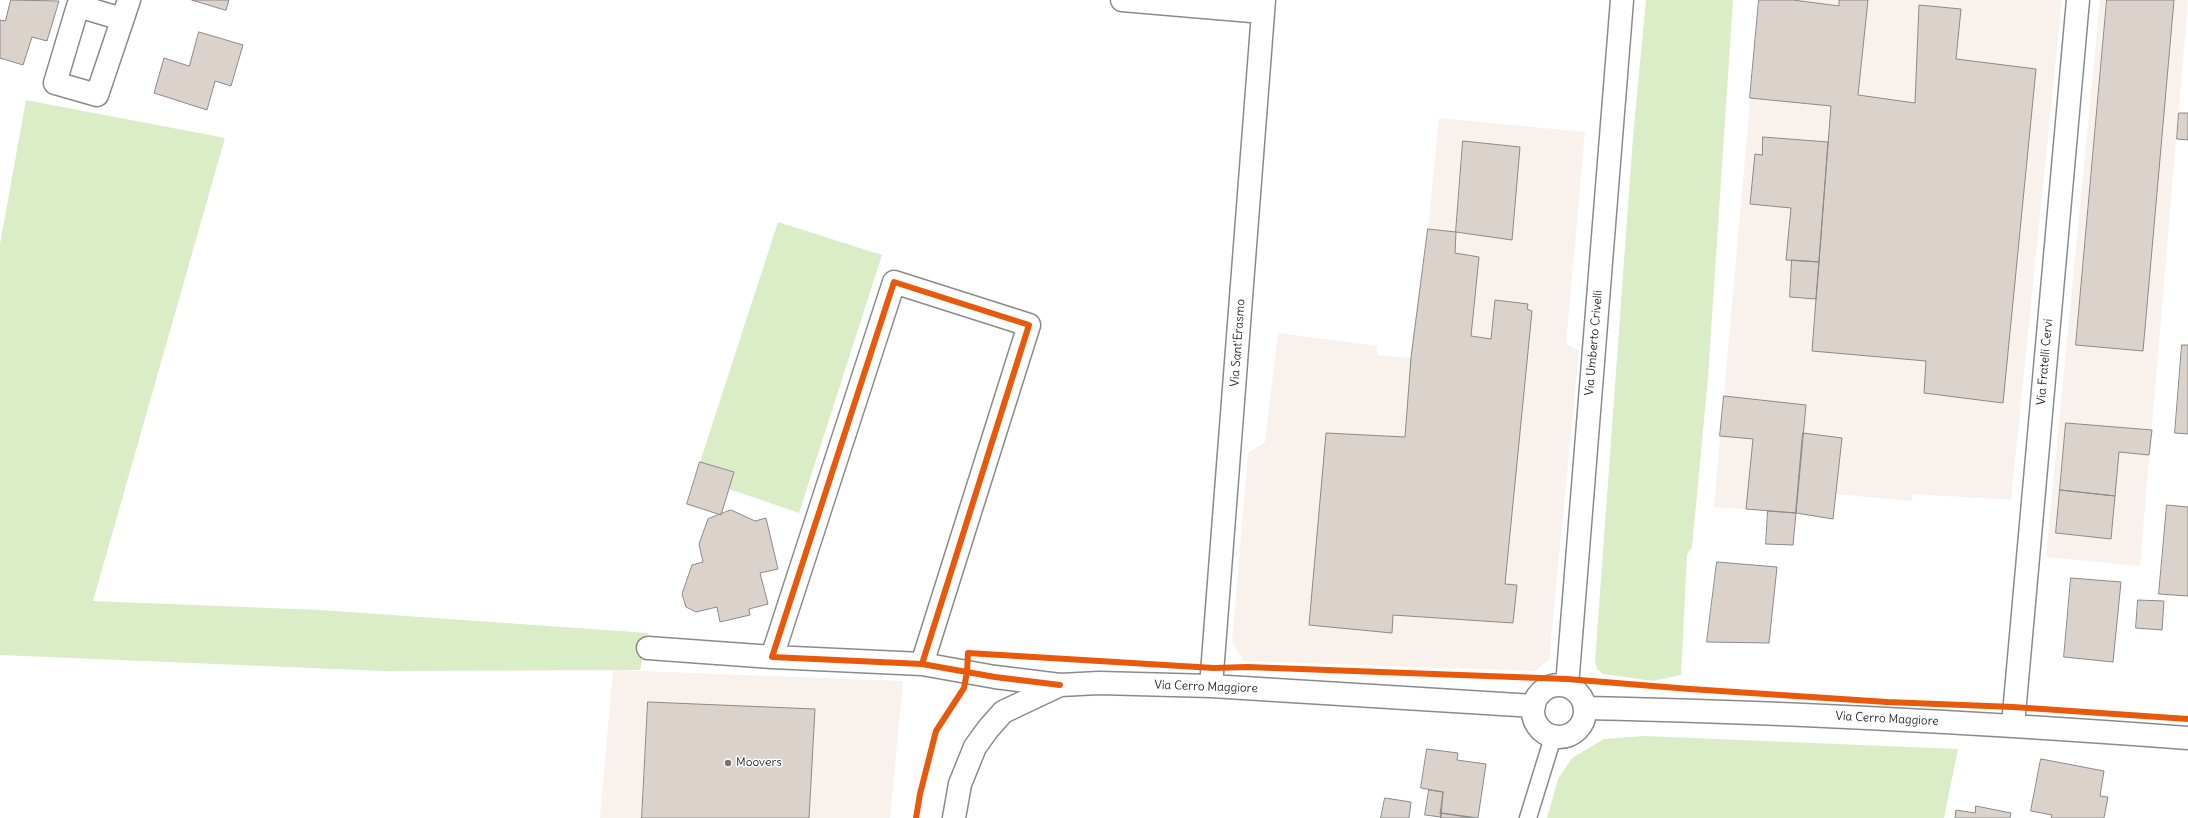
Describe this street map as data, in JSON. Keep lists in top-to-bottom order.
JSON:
{
  "streets": {
    "street": [
      "Via Sant'Erasmo",
      "Via Umberto Crivelli",
      "Via Fratelli Cervi",
      "Via Cerro Maggiore"
    ]
  },
  "crossings": [
    ["Via Sant'Erasmo", "Via Cerro Maggiore"],
    ["Via Umberto Crivelli", "Via Cerro Maggiore"],
    ["Via Fratelli Cervi", "Via Cerro Maggiore"]
  ],
  "places": ["Moovers"]
}
